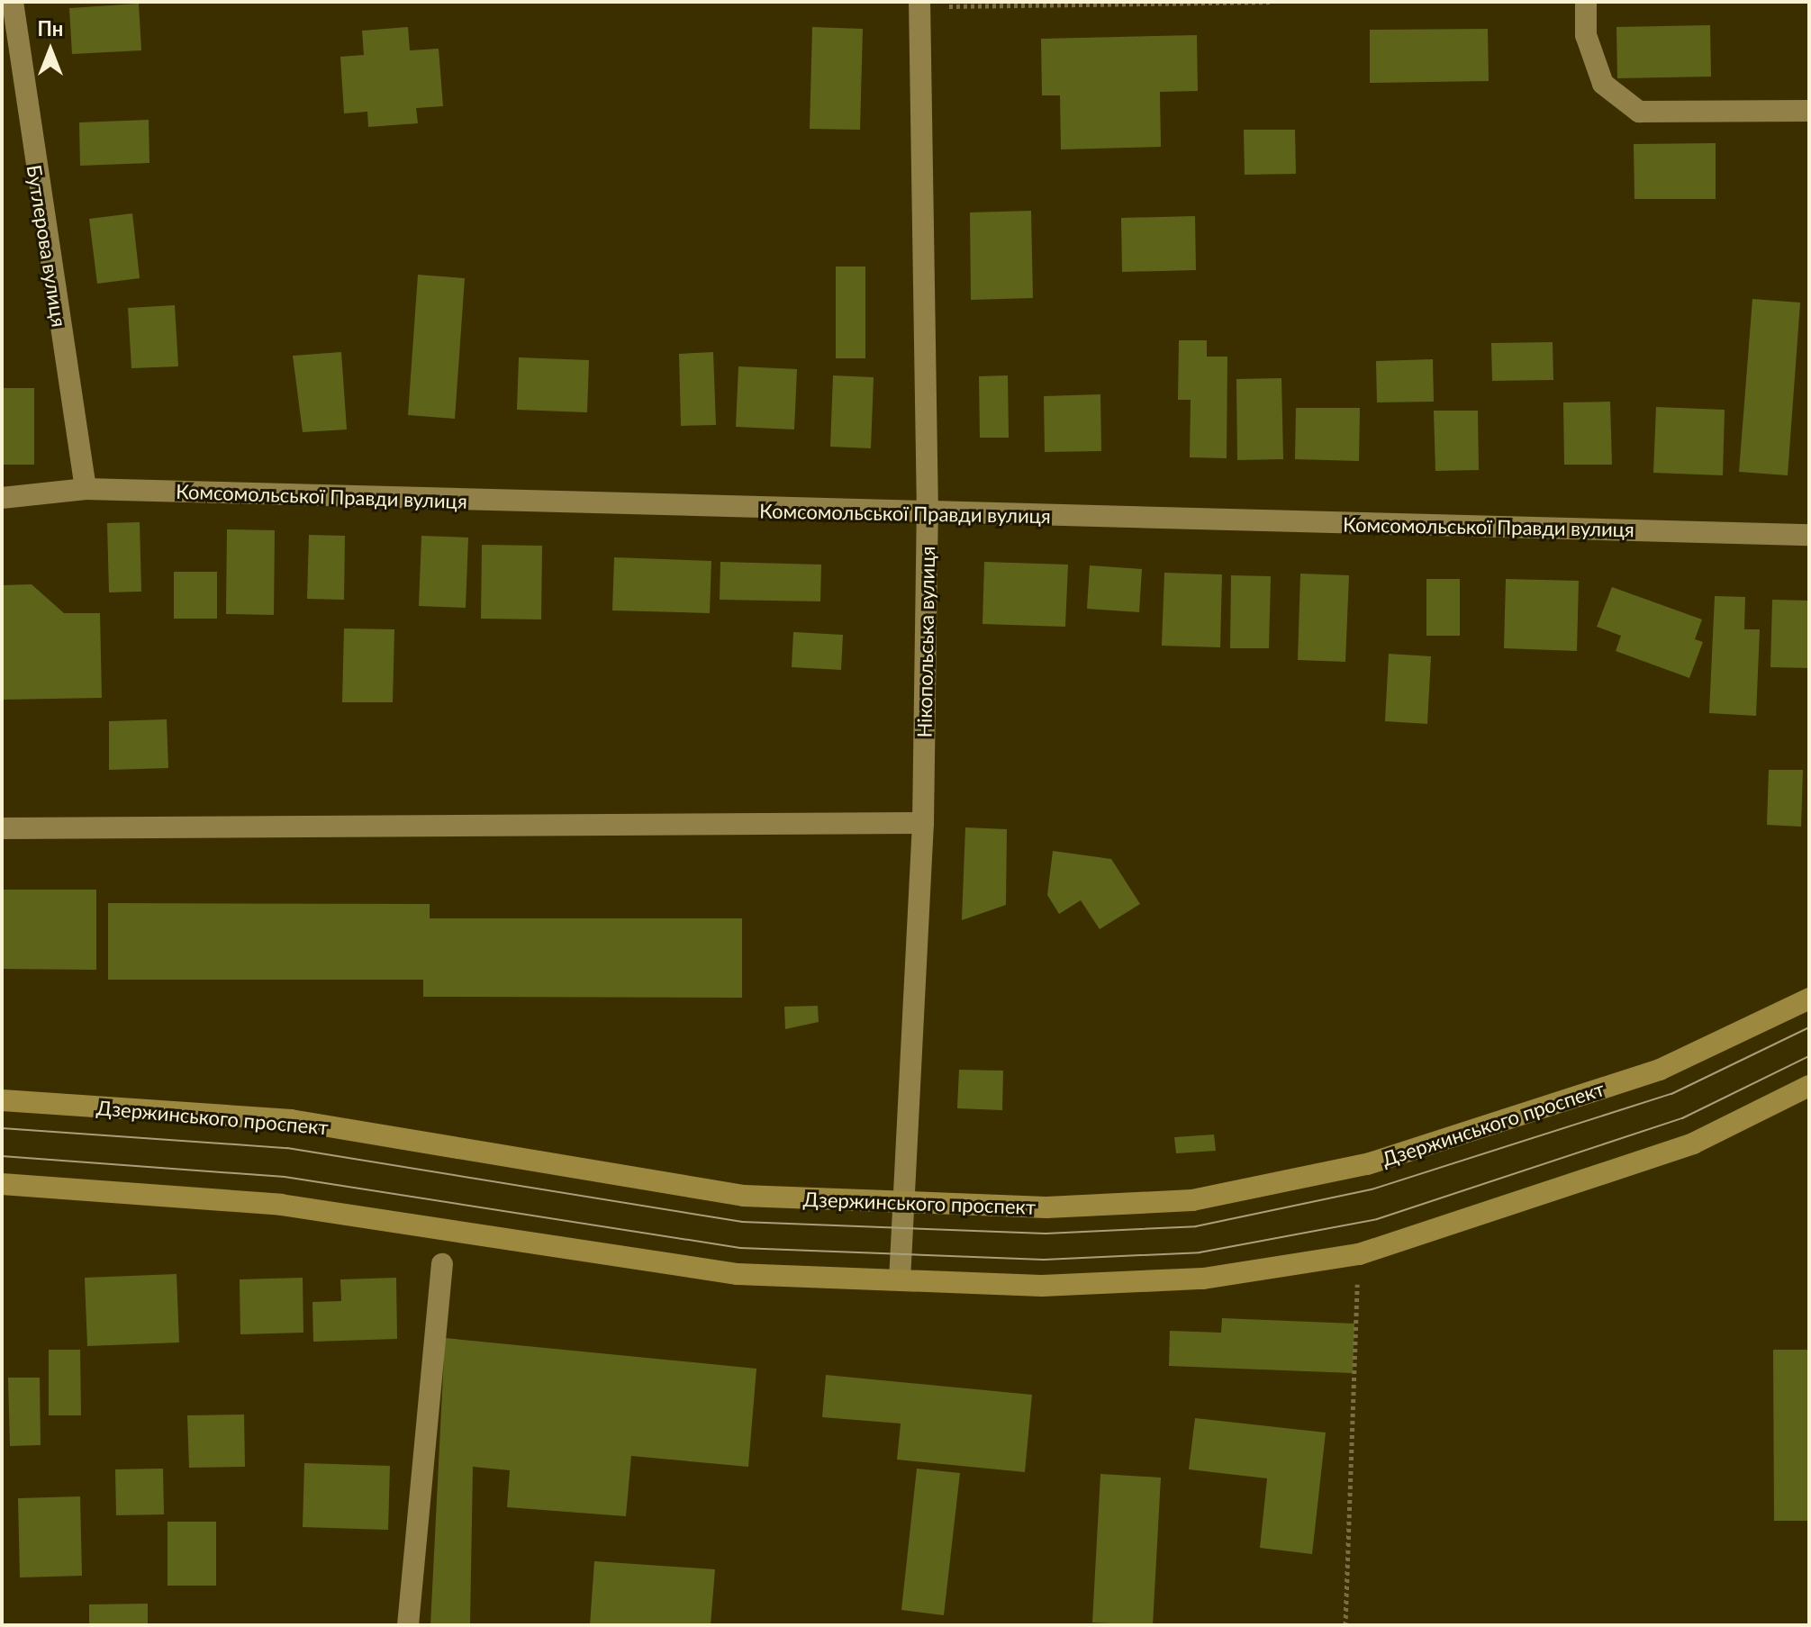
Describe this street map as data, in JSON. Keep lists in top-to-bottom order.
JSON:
{
  "streets": {
    "street": [
      "Бутлерова вулиця",
      "Комсомольської Правди вулиця",
      "Нікопольська вулиця",
      "Дзержинського проспект"
    ]
  },
  "crossings": [
    ["Бутлерова вулиця", "Комсомольської Правди вулиця"],
    ["Комсомольської Правди вулиця", "Нікопольська вулиця"],
    ["Нікопольська вулиця", "Дзержинського проспект"]
  ],
  "north": "top"
}
